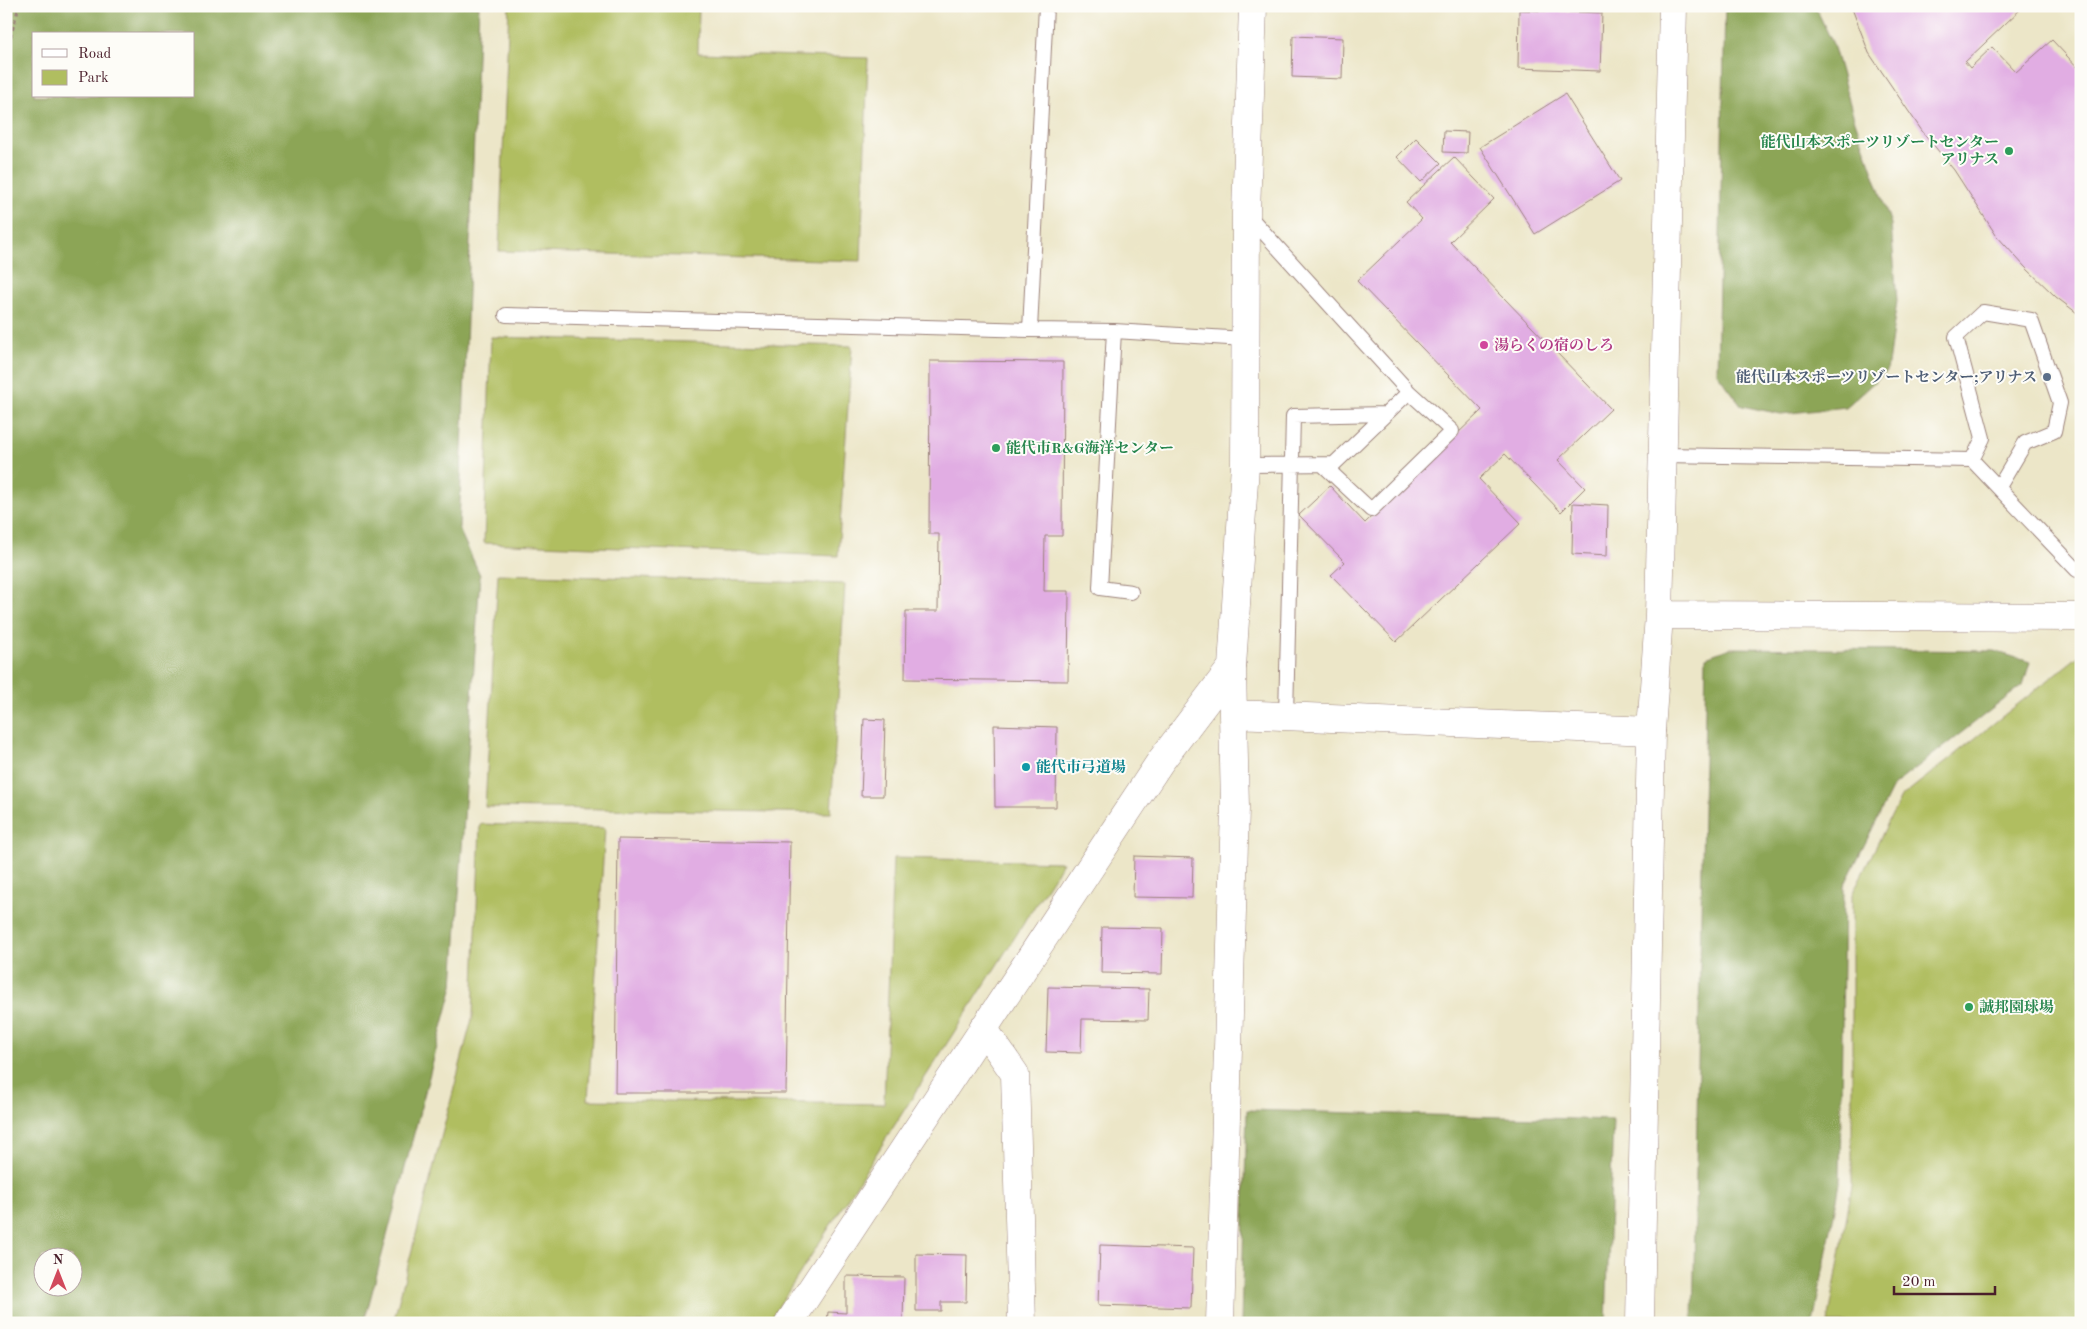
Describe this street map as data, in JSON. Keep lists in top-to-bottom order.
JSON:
{
  "places": [
    "能代山本スポーツリゾートセンター アリナス",
    "湯らくの宿のしろ",
    "能代山本スポーツリゾートセンター;アリナス",
    "能代市R&G海洋センター",
    "能代市弓道場",
    "誠邦園球場"
  ],
  "legend": ["Road", "Park"],
  "scale_bar": "20 m",
  "north": "top"
}
